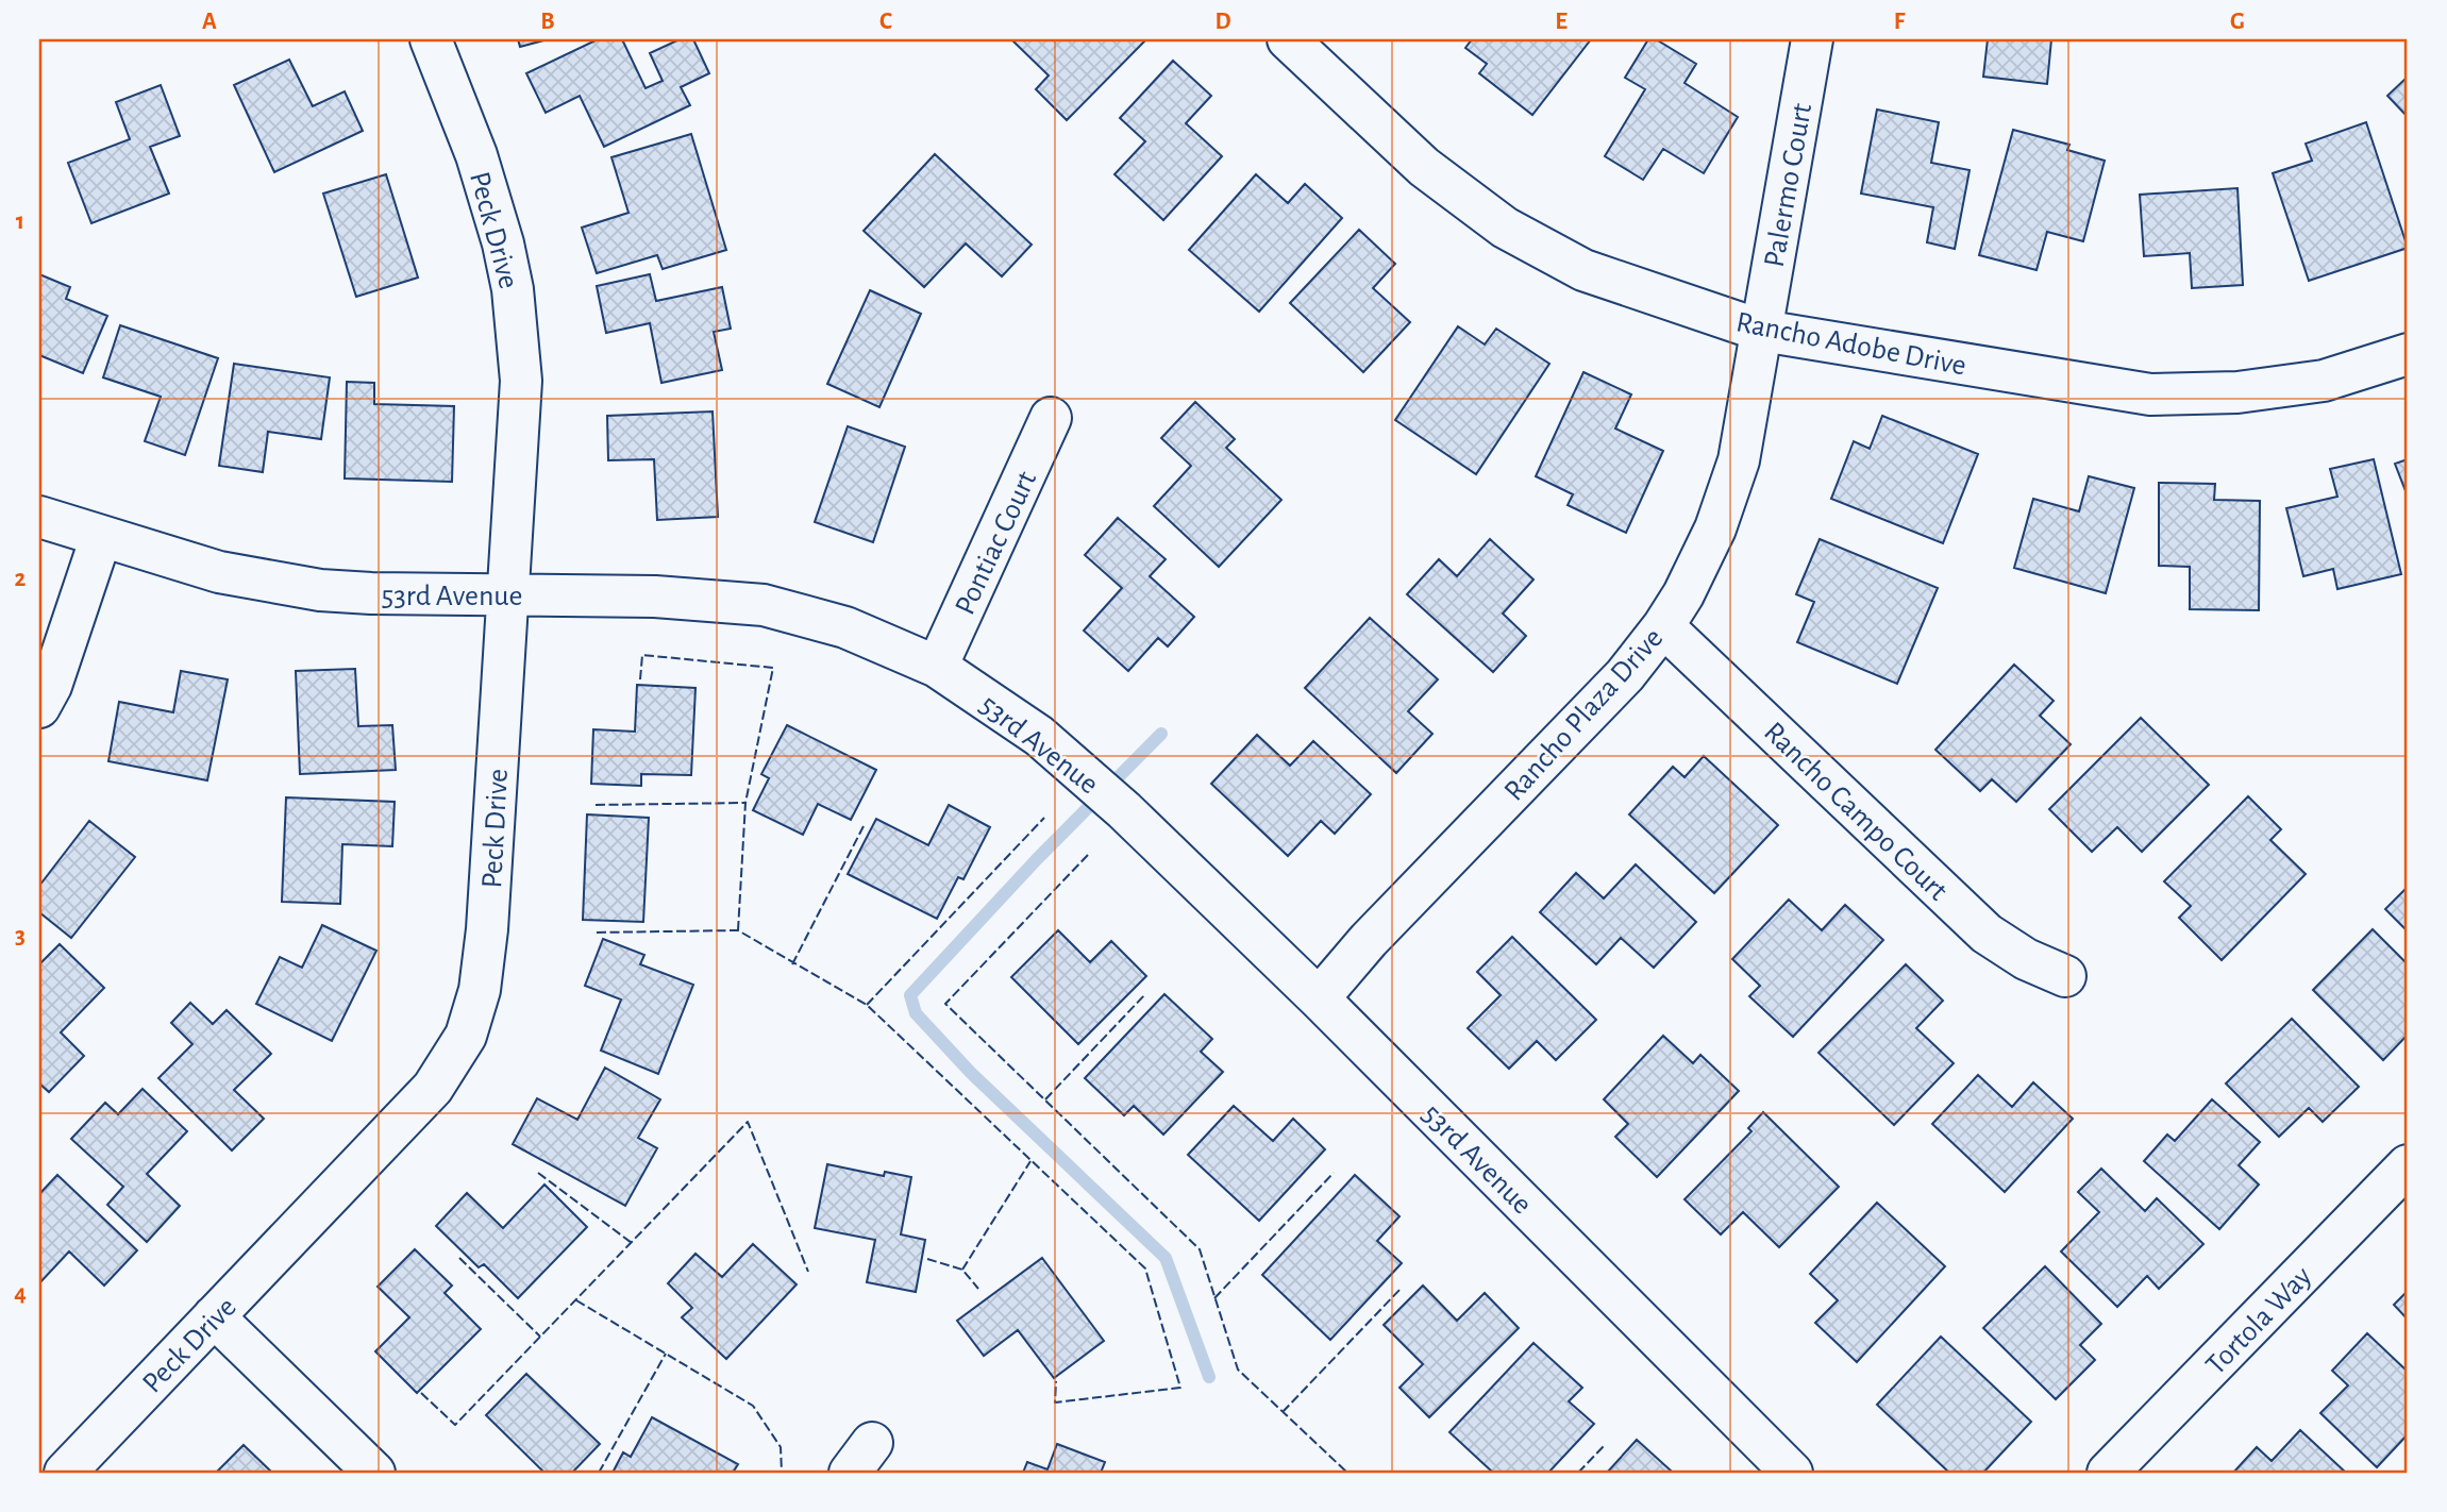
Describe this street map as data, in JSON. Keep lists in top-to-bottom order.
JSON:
{
  "streets": {
    "street": [
      "Palermo Court",
      "Peck Drive",
      "Rancho Adobe Drive",
      "Pontiac Court",
      "53rd Avenue",
      "Rancho Plaza Drive",
      "Rancho Campo Court",
      "Tortola Way"
    ]
  },
  "crossings": [
    ["Palermo Court", "Rancho Adobe Drive"],
    ["Palermo Court", "Rancho Plaza Drive"],
    ["Peck Drive", "53rd Avenue"],
    ["Rancho Adobe Drive", "Rancho Plaza Drive"],
    ["Pontiac Court", "53rd Avenue"],
    ["53rd Avenue", "Rancho Plaza Drive"],
    ["Rancho Plaza Drive", "Rancho Campo Court"]
  ],
  "grid": {
    "columns": [
      "A",
      "B",
      "C",
      "D",
      "E",
      "F",
      "G"
    ],
    "rows": [
      "1",
      "2",
      "3",
      "4"
    ]
  }
}
